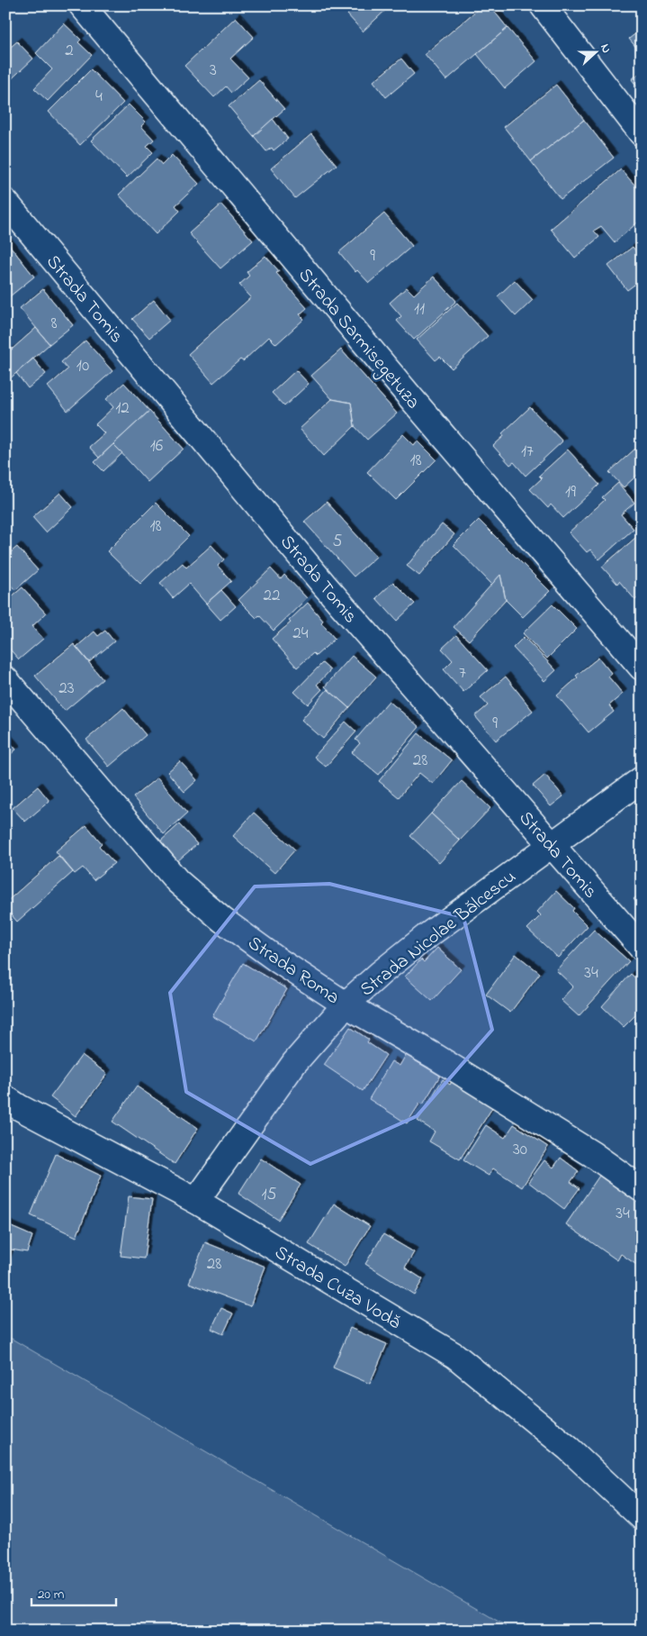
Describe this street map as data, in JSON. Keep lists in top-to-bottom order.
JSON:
{
  "streets": {
    "street": [
      "Strada Tomis",
      "Strada Sarmisegetuza",
      "Strada Nicolae Bălcescu",
      "Strada Roma",
      "Strada Cuza Vodă"
    ]
  },
  "crossings": [
    ["Strada Tomis", "Strada Nicolae Bălcescu"],
    ["Strada Nicolae Bălcescu", "Strada Roma"],
    ["Strada Nicolae Bălcescu", "Strada Cuza Vodă"]
  ],
  "house_numbers": [
    "2",
    "3",
    "4",
    "9",
    "11",
    "8",
    "10",
    "12",
    "16",
    "17",
    "18",
    "19",
    "18",
    "5",
    "22",
    "24",
    "7",
    "23",
    "9",
    "28",
    "34",
    "30",
    "15",
    "34",
    "28"
  ],
  "scale_bar": "20 m",
  "north": "right"
}
